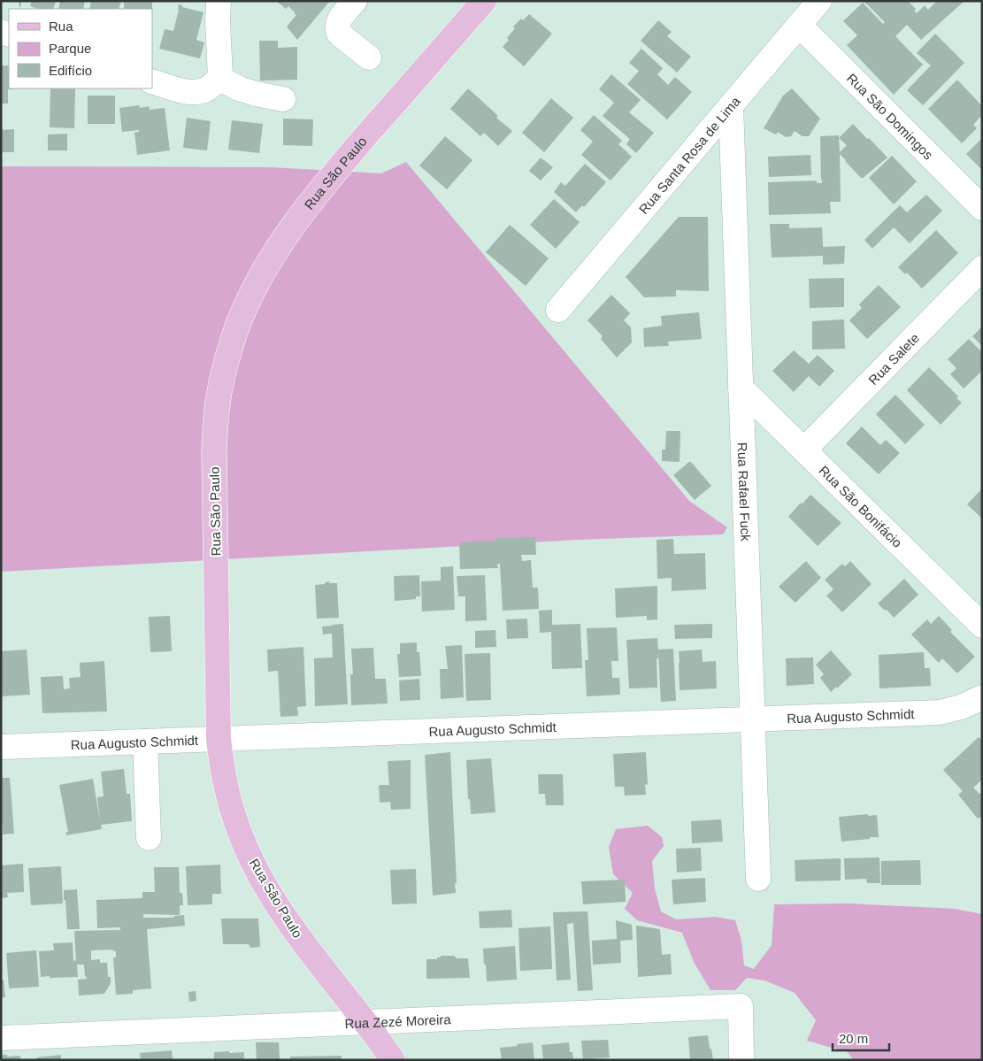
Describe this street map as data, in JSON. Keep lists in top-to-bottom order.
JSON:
{
  "streets": {
    "main road": ["Rua São Paulo"],
    "street": [
      "Rua São Domingos",
      "Rua Santa Rosa de Lima",
      "Rua Salete",
      "Rua Rafael Fuck",
      "Rua São Bonifácio",
      "Rua Augusto Schmidt",
      "Rua Zezé Moreira"
    ]
  },
  "crossings": [
    ["Rua São Domingos", "Rua Santa Rosa de Lima"],
    ["Rua Santa Rosa de Lima", "Rua Rafael Fuck"],
    ["Rua São Paulo", "Rua Augusto Schmidt"],
    ["Rua São Paulo", "Rua Zezé Moreira"],
    ["Rua Salete", "Rua São Bonifácio"],
    ["Rua Rafael Fuck", "Rua São Bonifácio"],
    ["Rua Rafael Fuck", "Rua Augusto Schmidt"]
  ],
  "legend": ["Rua", "Parque", "Edifício"],
  "scale_bar": "20 m"
}
